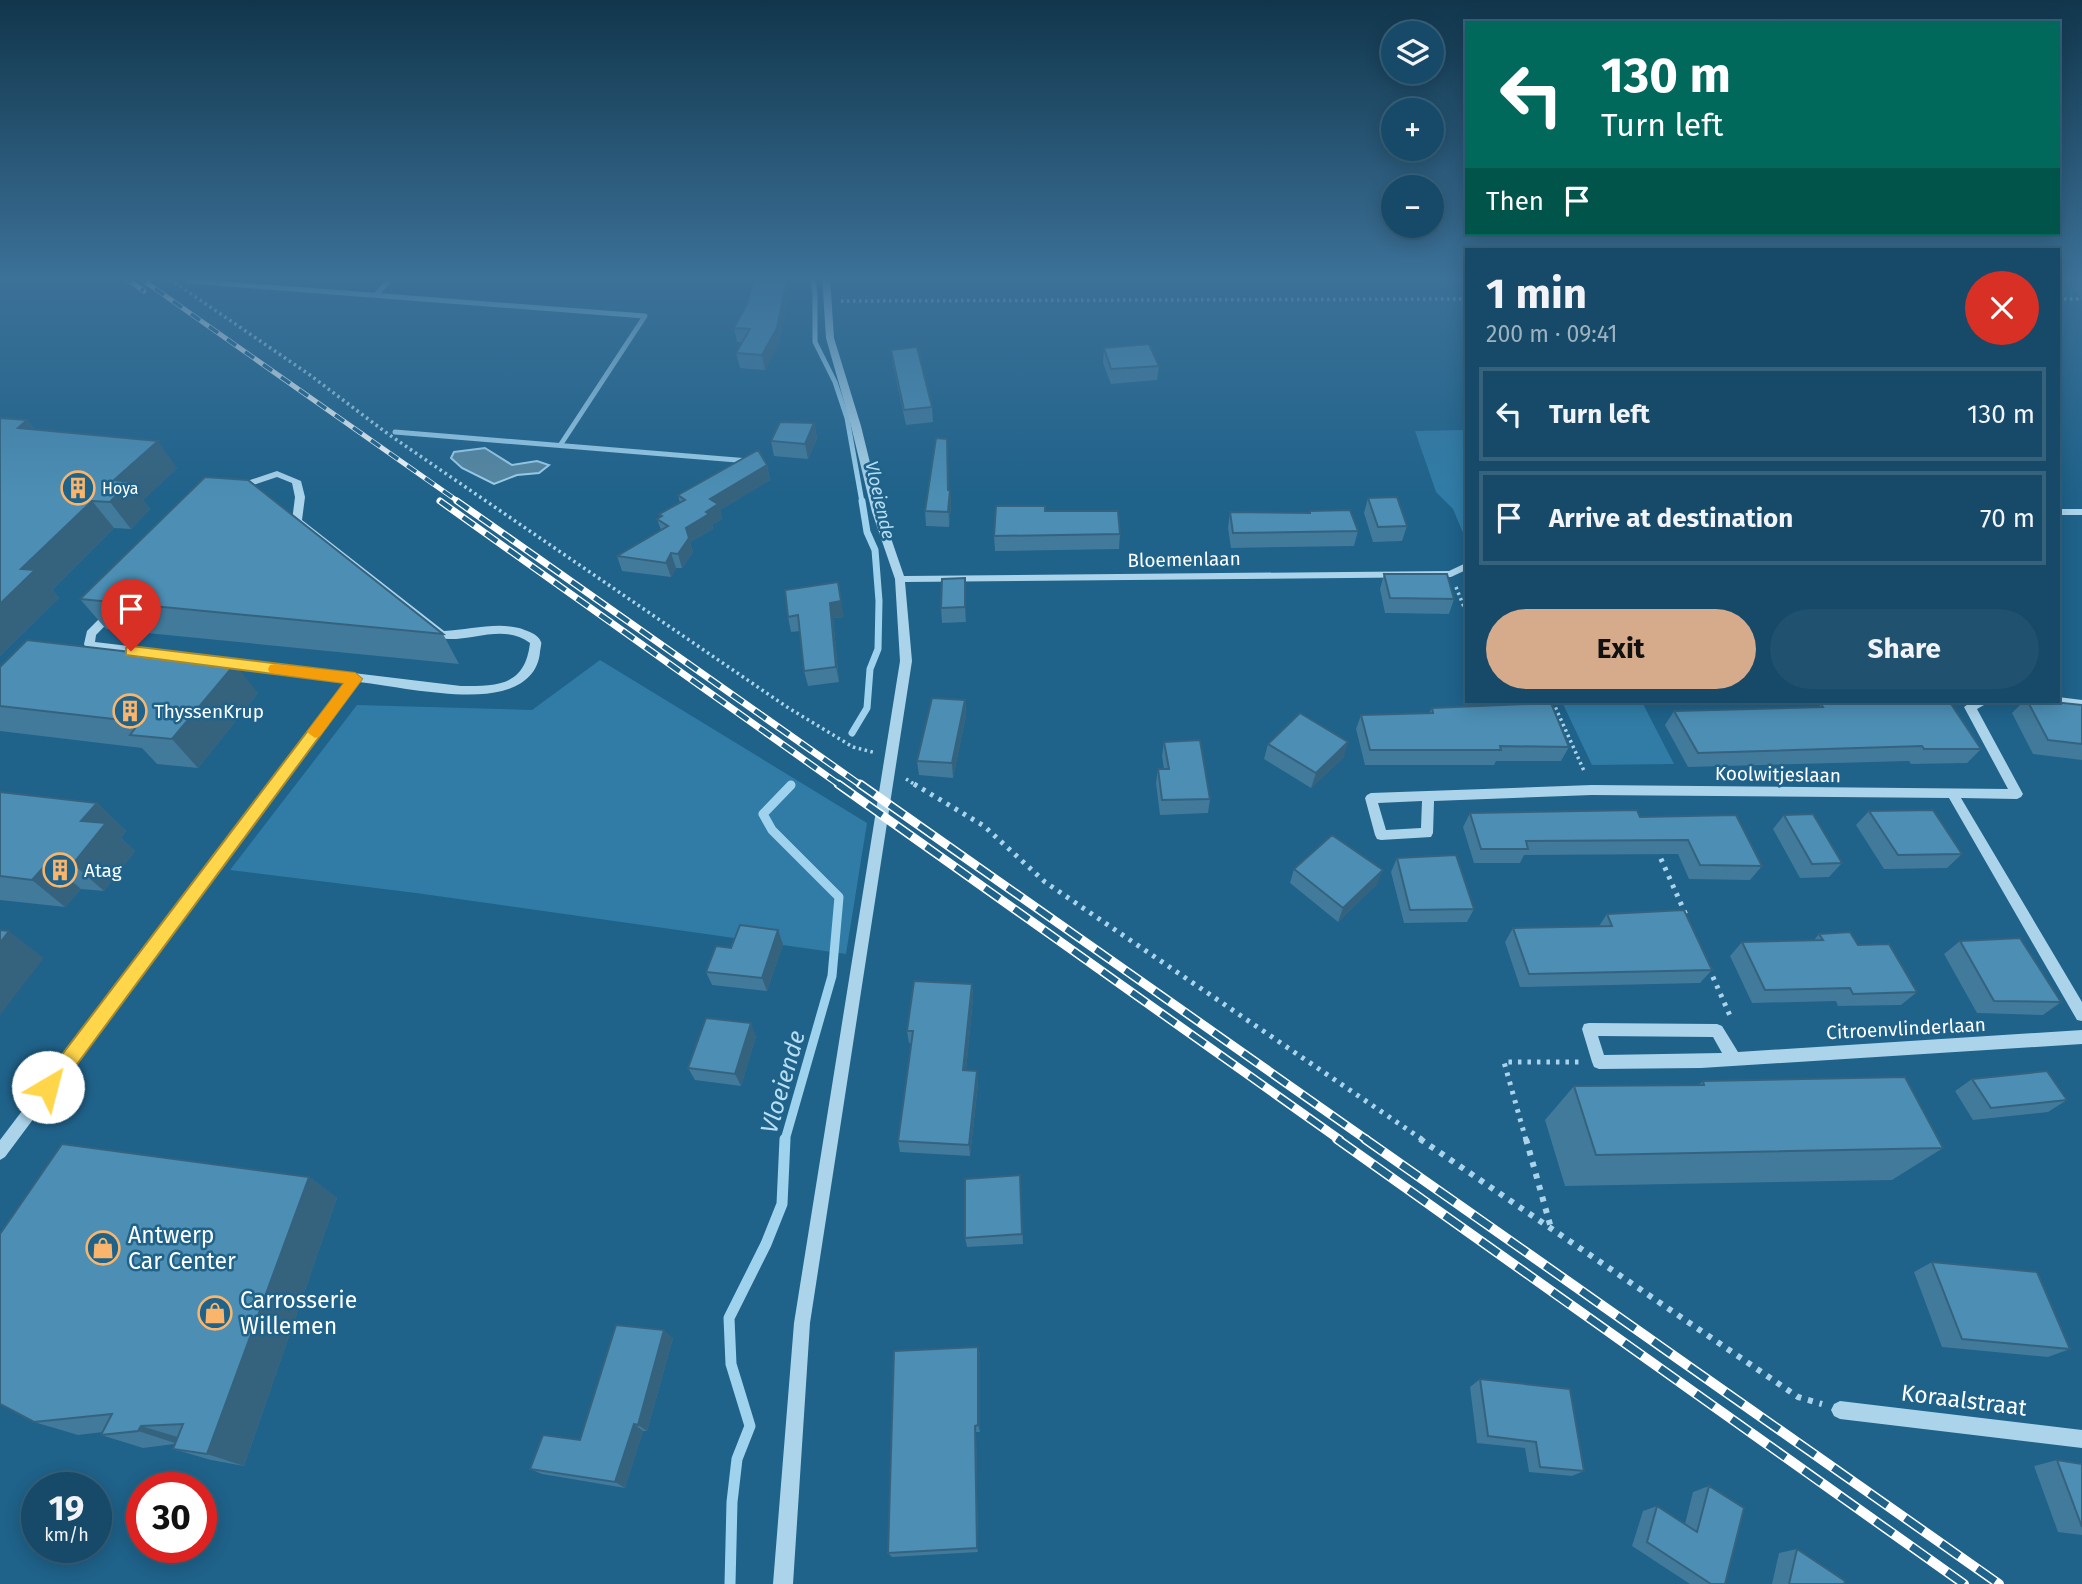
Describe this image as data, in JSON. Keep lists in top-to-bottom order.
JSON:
{
  "streets": {
    "street": [
      "Bloemenlaan",
      "Koolwitjeslaan",
      "Citroenvlinderlaan",
      "Koraalstraat"
    ]
  },
  "water": ["Vloeiende"],
  "places": {
    "building": ["Hoya", "ThyssenKrup", "Atag"],
    "shop": ["Antwerp Car Center", "Carrosserie Willemen"]
  },
  "page": {
    "map_buttons": ["+", "−"],
    "turn": ["130 m", "Turn left"],
    "then": "Then",
    "heading": ["1 min", "200 m · 09:41"],
    "list": [
      {
        "name": "Turn left",
        "value": "130 m"
      },
      {
        "name": "Arrive at destination",
        "value": "70 m"
      }
    ],
    "buttons": ["Exit", "Share"],
    "speed": "19 km/h",
    "limit": "30"
  }
}
